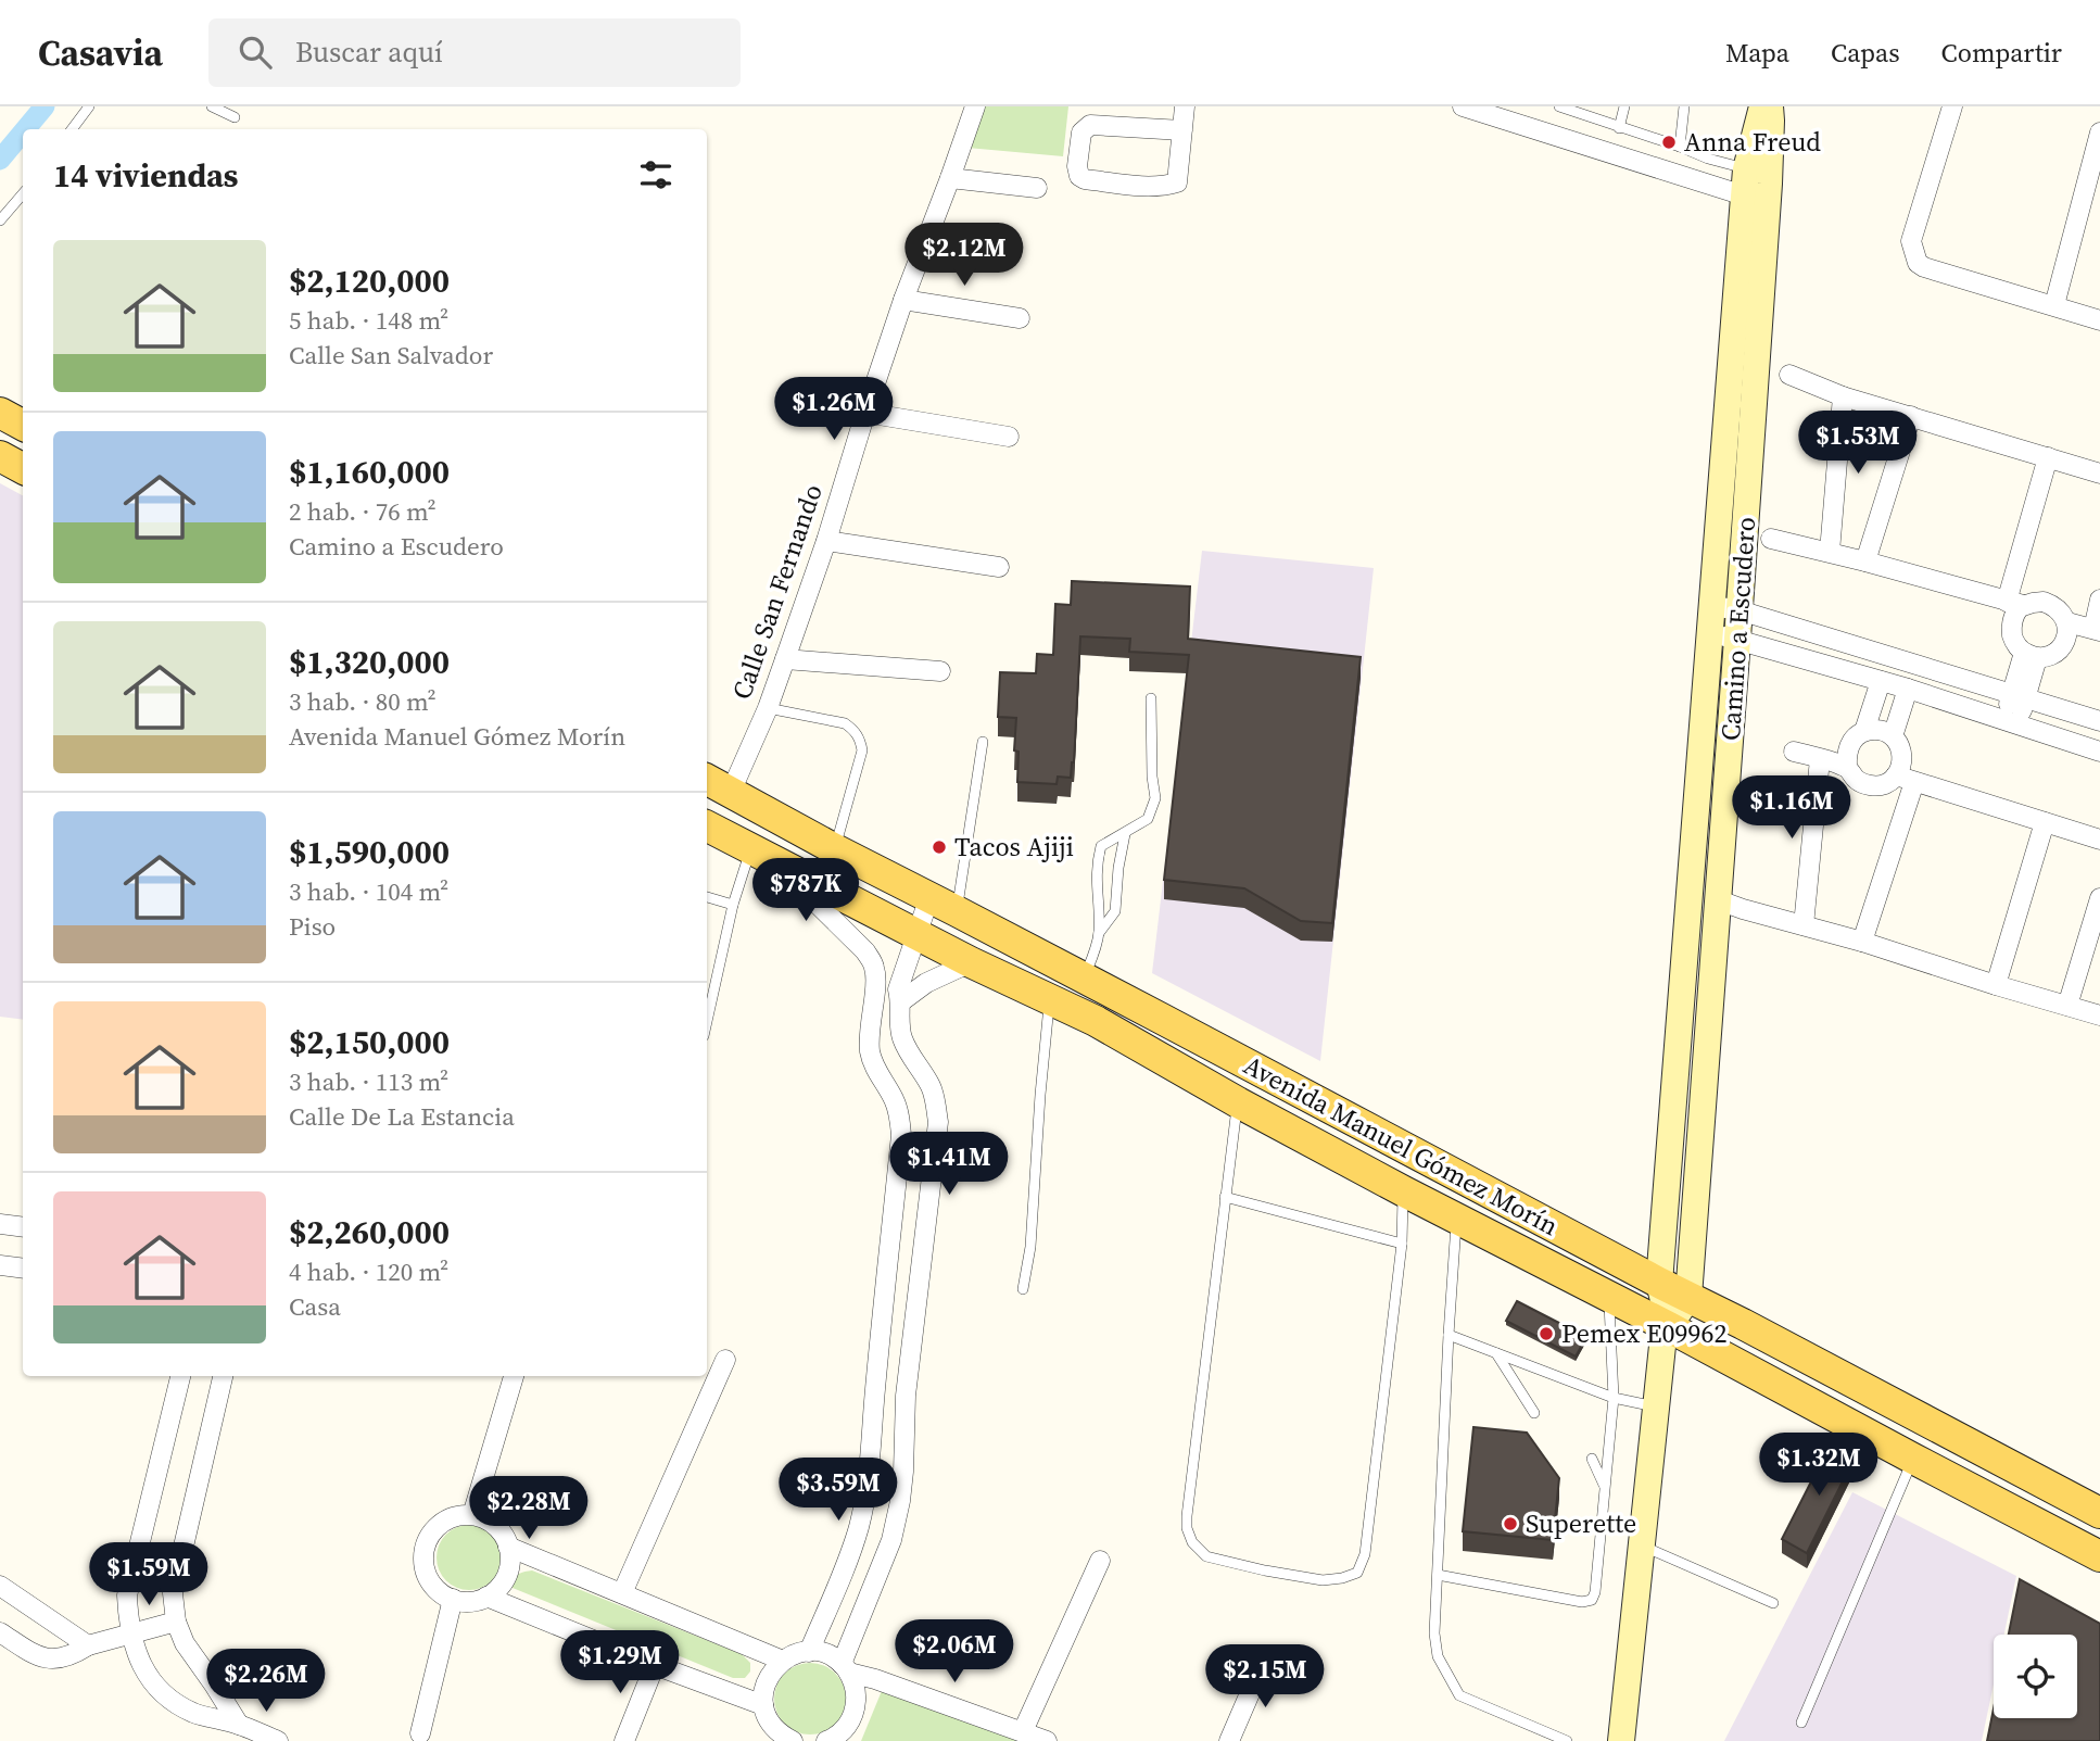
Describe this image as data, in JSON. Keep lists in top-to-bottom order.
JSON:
{
  "streets": {
    "main road": ["Avenida Manuel Gómez Morín"],
    "street": ["Calle San Fernando", "Camino a Escudero"]
  },
  "crossings": [
    ["Calle San Fernando", "Avenida Manuel Gómez Morín"],
    ["Camino a Escudero", "Avenida Manuel Gómez Morín"]
  ],
  "places": [
    "Anna Freud",
    "Tacos Ajiji",
    "Pemex E09962",
    "Superette"
  ],
  "page": {
    "header": "Casavia",
    "search": "Buscar aquí",
    "nav": ["Mapa", "Capas", "Compartir"],
    "heading": "14 viviendas",
    "list": [
      {
        "name": "$2,120,000",
        "note": "5 hab. · 148 m² · Calle San Salvador"
      },
      {
        "name": "$1,160,000",
        "note": "2 hab. · 76 m² · Camino a Escudero"
      },
      {
        "name": "$1,320,000",
        "note": "3 hab. · 80 m² · Avenida Manuel Gómez Morín"
      },
      {
        "name": "$1,590,000",
        "note": "3 hab. · 104 m² · Piso"
      },
      {
        "name": "$2,150,000",
        "note": "3 hab. · 113 m² · Calle De La Estancia"
      },
      {
        "name": "$2,260,000",
        "note": "4 hab. · 120 m² · Casa"
      }
    ],
    "price": [
      "$2.12M",
      "$1.26M",
      "$1.53M",
      "$1.16M",
      "$787K",
      "$1.41M",
      "$1.32M",
      "$3.59M",
      "$2.28M",
      "$1.59M",
      "$2.06M",
      "$1.29M",
      "$2.15M",
      "$2.26M"
    ]
  }
}
